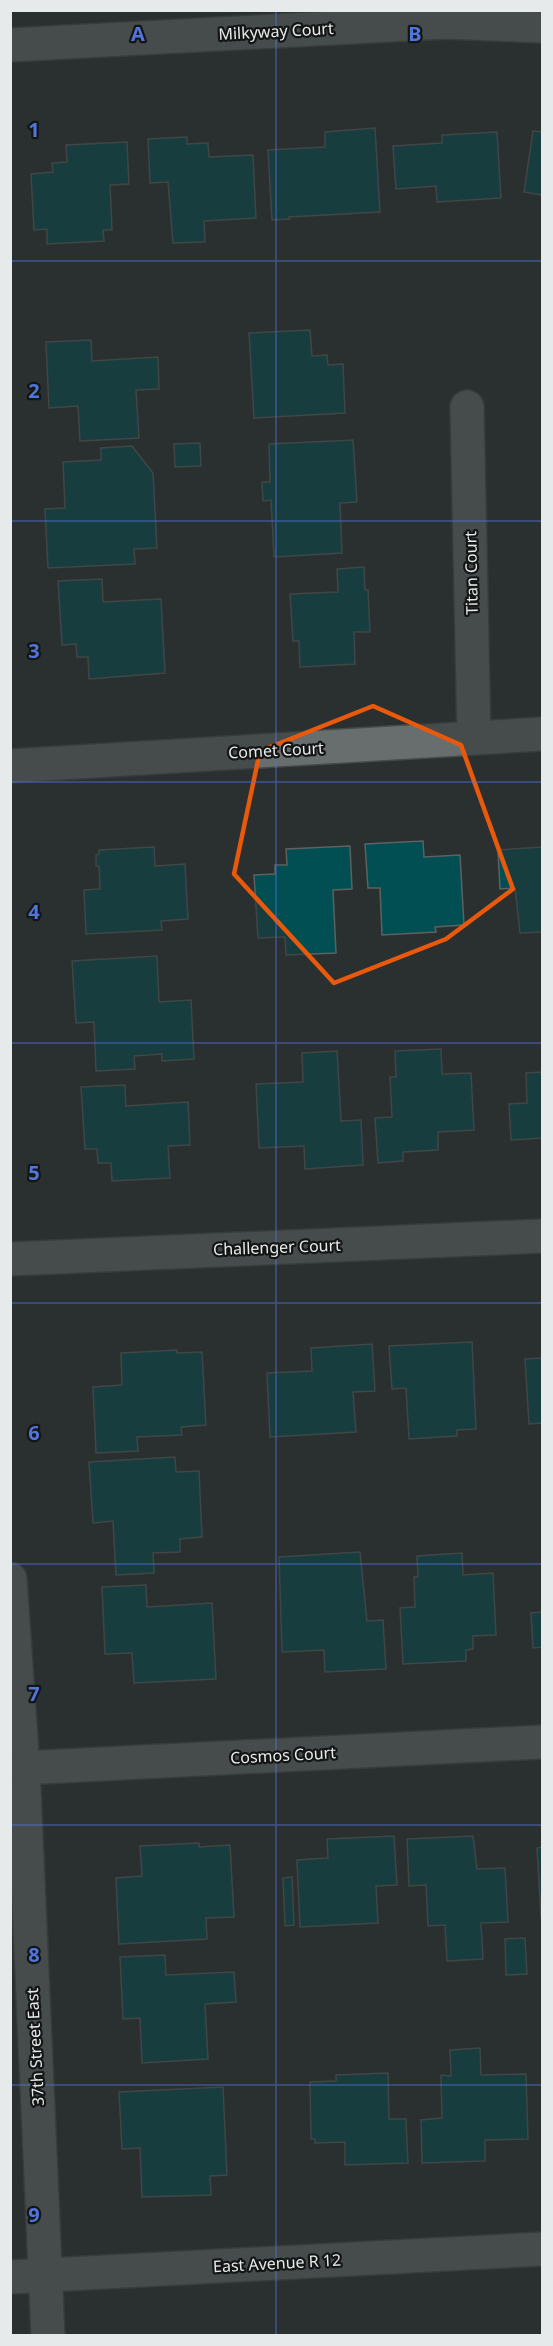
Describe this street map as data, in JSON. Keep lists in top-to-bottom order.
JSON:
{
  "streets": {
    "street": [
      "Milkyway Court",
      "Titan Court",
      "Comet Court",
      "Challenger Court",
      "Cosmos Court",
      "37th Street East",
      "East Avenue R 12"
    ]
  },
  "crossings": [
    ["Titan Court", "Comet Court"],
    ["Cosmos Court", "37th Street East"],
    ["37th Street East", "East Avenue R 12"]
  ],
  "grid": {
    "columns": ["A", "B"],
    "rows": [
      "1",
      "2",
      "3",
      "4",
      "5",
      "6",
      "7",
      "8",
      "9"
    ]
  }
}
